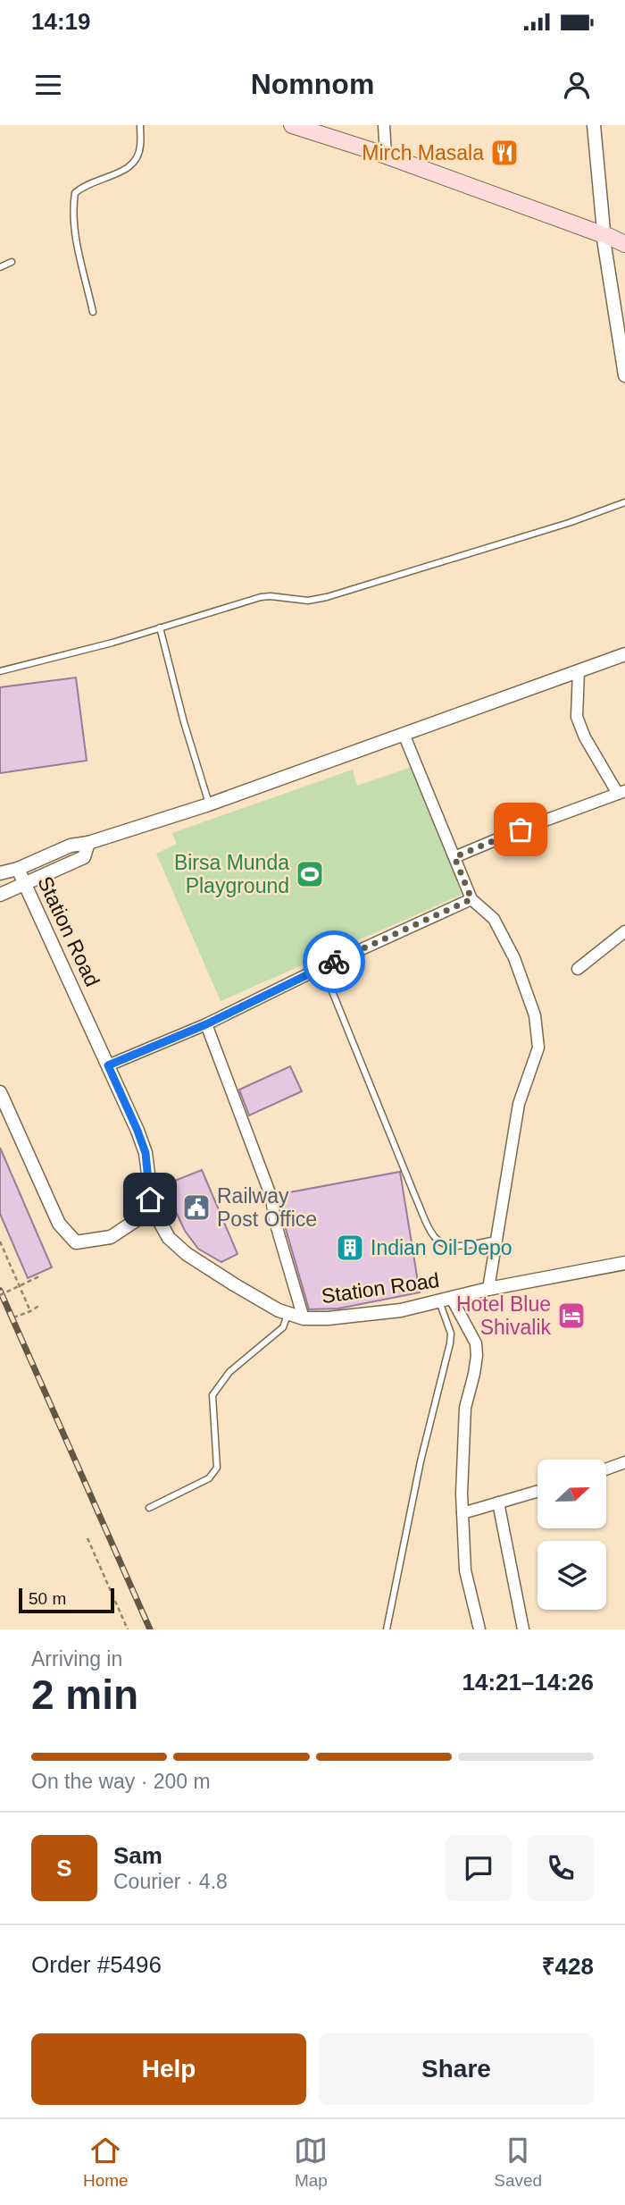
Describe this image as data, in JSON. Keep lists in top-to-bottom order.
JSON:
{
  "streets": {
    "street": ["Station Road"]
  },
  "places": {
    "restaurant": ["Mirch Masala"],
    "sports": ["Birsa Munda Playground"],
    "public building": ["Railway Post Office"],
    "building": ["Indian Oil Depo"],
    "hotel": ["Hotel Blue Shivalik"]
  },
  "scale_bar": "50 m",
  "north": "right",
  "page": {
    "status": "14:19",
    "header": "Nomnom",
    "scale": "50 m",
    "heading": ["2 min", "Arriving in", "14:21–14:26"],
    "panel": [
      "Sam",
      "Courier · 4.8",
      "Order #5496",
      "₹428"
    ],
    "bar": "On the way · 200 m",
    "round": "S",
    "buttons": ["Help", "Share"],
    "tabs": ["Home", "Map", "Saved"]
  }
}
